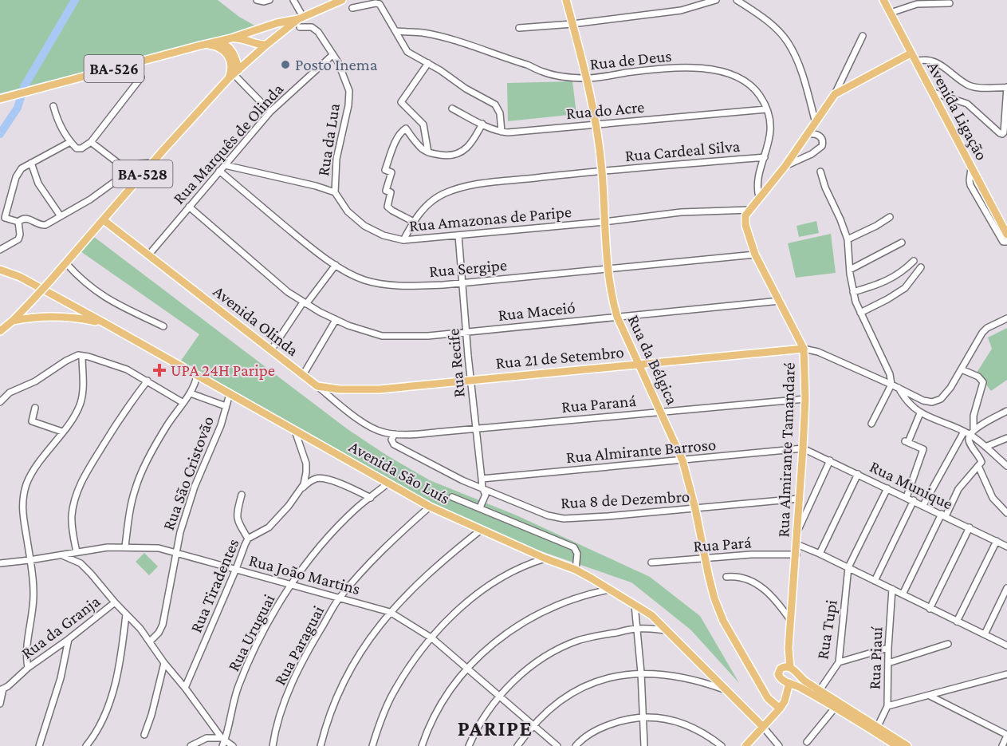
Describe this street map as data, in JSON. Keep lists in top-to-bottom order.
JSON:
{
  "streets": {
    "main road": [
      "BA-526",
      "Avenida Ligação",
      "BA-528",
      "Avenida Olinda",
      "Rua 21 de Setembro",
      "Rua da Bélgica",
      "Rua Almirante Tamandaré",
      "Avenida São Luís"
    ],
    "street": [
      "Rua de Deus",
      "Rua do Acre",
      "Rua da Lua",
      "Rua Marquês de Olinda",
      "Rua Cardeal Silva",
      "Rua Amazonas de Paripe",
      "Rua Sergipe",
      "Rua Maceió",
      "Rua Recife",
      "Rua Paraná",
      "Rua Almirante Barroso",
      "Rua São Cristovão",
      "Rua Munique",
      "Rua 8 de Dezembro",
      "Rua Pará",
      "Rua João Martins",
      "Rua Tiradentes",
      "Rua da Granja",
      "Rua Tupi",
      "Rua Uruguai",
      "Rua Paraguai",
      "Rua Piauí"
    ]
  },
  "crossings": [
    ["Rua de Deus", "Rua do Acre"],
    ["Rua de Deus", "Rua Cardeal Silva"],
    ["Rua de Deus", "Rua da Bélgica"],
    ["Rua de Deus", "Rua Almirante Tamandaré"],
    ["BA-526", "Rua da Lua"],
    ["BA-526", "BA-528"],
    ["Rua do Acre", "Rua da Bélgica"],
    ["Avenida Ligação", "Rua Almirante Tamandaré"],
    ["Rua da Lua", "Rua Marquês de Olinda"],
    ["Rua da Lua", "BA-528"],
    ["Rua da Lua", "Rua Amazonas de Paripe"],
    ["Rua Marquês de Olinda", "Rua Sergipe"],
    ["Rua Marquês de Olinda", "Rua Maceió"],
    ["Rua Marquês de Olinda", "Avenida Olinda"],
    ["Rua Cardeal Silva", "Rua Amazonas de Paripe"],
    ["Rua Cardeal Silva", "Rua da Bélgica"],
    ["BA-528", "Avenida Olinda"],
    ["Rua Amazonas de Paripe", "Rua da Bélgica"],
    ["Rua Amazonas de Paripe", "Rua Recife"],
    ["Rua Amazonas de Paripe", "Rua Almirante Tamandaré"],
    ["Rua Sergipe", "Rua da Bélgica"],
    ["Rua Sergipe", "Rua Recife"],
    ["Rua Sergipe", "Rua Almirante Tamandaré"],
    ["Rua Maceió", "Rua da Bélgica"],
    ["Rua Maceió", "Rua Recife"],
    ["Rua Maceió", "Rua Almirante Tamandaré"],
    ["Avenida Olinda", "Rua 21 de Setembro"],
    ["Avenida Olinda", "Rua Paraná"],
    ["Avenida Olinda", "Rua 8 de Dezembro"],
    ["Rua 21 de Setembro", "Rua da Bélgica"],
    ["Rua 21 de Setembro", "Rua Recife"],
    ["Rua 21 de Setembro", "Rua Almirante Tamandaré"],
    ["Rua da Bélgica", "Rua Paraná"],
    ["Rua da Bélgica", "Rua Almirante Barroso"],
    ["Rua da Bélgica", "Rua 8 de Dezembro"],
    ["Rua da Bélgica", "Rua Pará"],
    ["Rua Recife", "Rua Paraná"],
    ["Rua Recife", "Rua Almirante Barroso"],
    ["Rua Recife", "Rua 8 de Dezembro"],
    ["Rua Paraná", "Rua Almirante Tamandaré"],
    ["Rua Paraná", "Rua 8 de Dezembro"],
    ["Rua Almirante Tamandaré", "Rua Almirante Barroso"],
    ["Rua Almirante Tamandaré", "Rua Munique"],
    ["Rua Almirante Tamandaré", "Rua 8 de Dezembro"],
    ["Rua Almirante Tamandaré", "Rua Pará"],
    ["Rua Almirante Barroso", "Rua Munique"],
    ["Avenida São Luís", "Rua São Cristovão"],
    ["Avenida São Luís", "Rua Tiradentes"],
    ["Avenida São Luís", "Rua Uruguai"],
    ["Avenida São Luís", "Rua Paraguai"],
    ["Rua São Cristovão", "Rua João Martins"],
    ["Rua João Martins", "Rua Tiradentes"],
    ["Rua João Martins", "Rua Uruguai"],
    ["Rua João Martins", "Rua Paraguai"]
  ],
  "districts": ["PARIPE"],
  "places": {
    "other": ["Posto Inema"],
    "health": ["UPA 24H Paripe"]
  }
}
